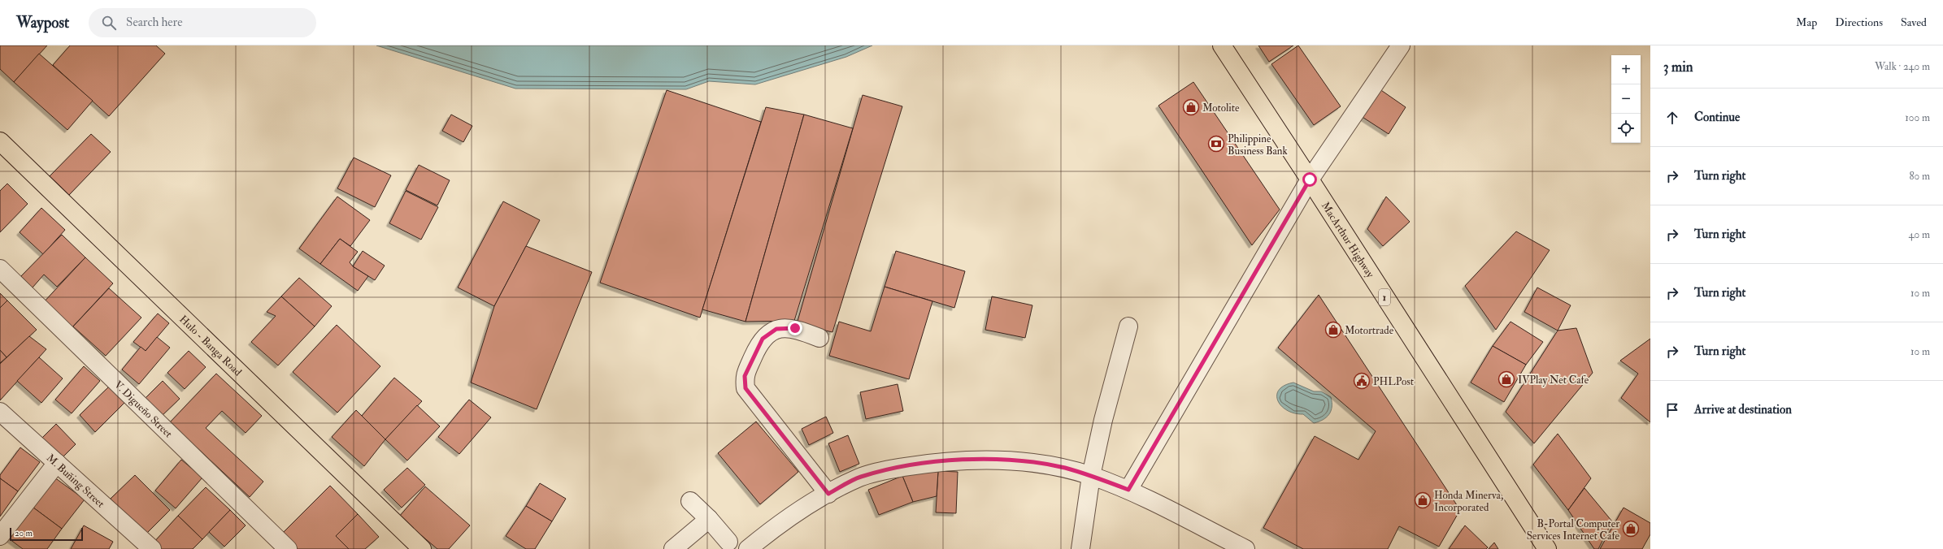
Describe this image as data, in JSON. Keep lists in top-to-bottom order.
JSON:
{
  "streets": {
    "main road": ["MacArthur Highway", "1", "Hulo - Banga Road"],
    "street": ["V. Digueño Street", "M. Buñing Street"]
  },
  "places": {
    "shop": [
      "Motolite",
      "Motortrade",
      "IVPlay Net Cafe",
      "Honda Minerva, Incorporated",
      "B-Portal Computer Services Internet Cafe"
    ],
    "bank": ["Philippine Business Bank"],
    "public building": ["PHLPost"]
  },
  "scale_bar": "20 m",
  "page": {
    "header": "Waypost",
    "search": "Search here",
    "nav": ["Map", "Directions", "Saved"],
    "heading": ["3 min", "Walk · 240 m"],
    "map_buttons": ["+", "−"],
    "list": [
      ["Continue", "100 m"],
      ["Turn right", "80 m"],
      ["Turn right", "40 m"],
      ["Turn right", "10 m"],
      ["Turn right", "10 m"],
      "Arrive at destination"
    ],
    "scale": "20 m"
  }
}
